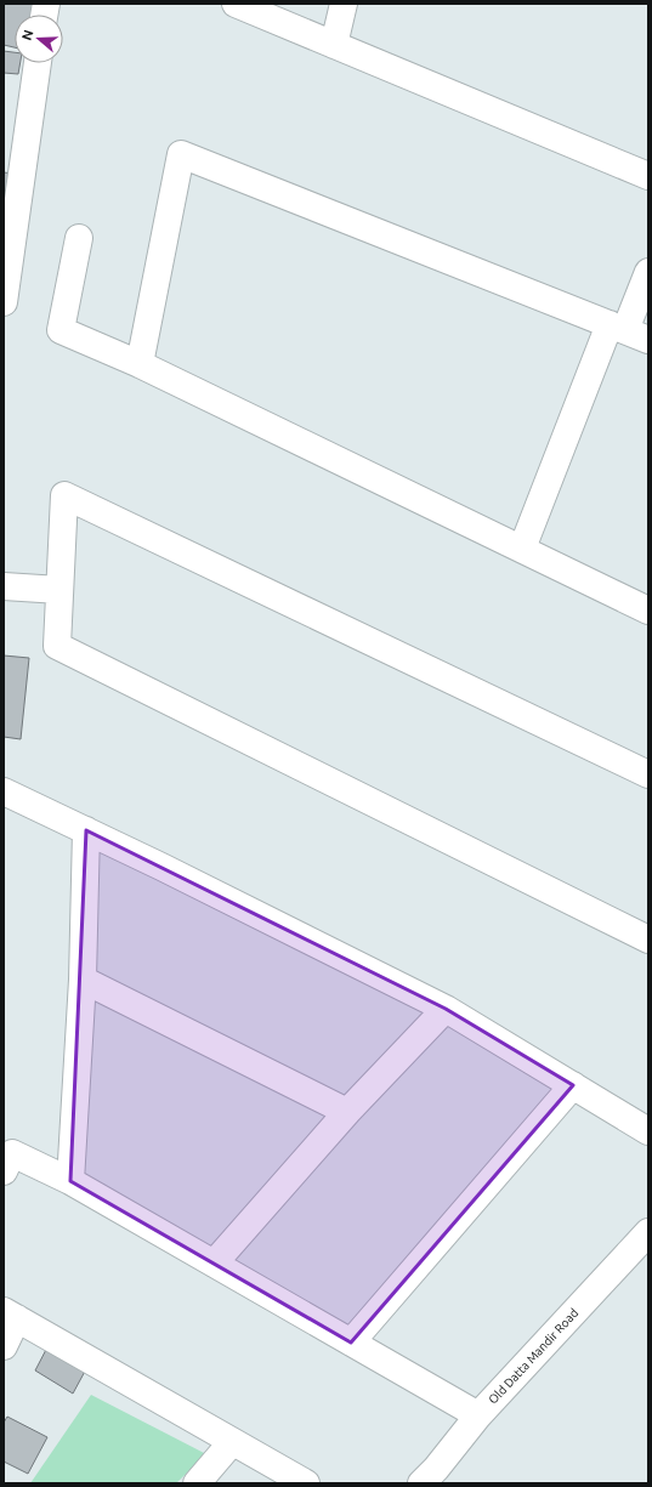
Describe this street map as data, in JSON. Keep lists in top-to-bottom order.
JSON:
{
  "streets": {
    "street": ["Old Datta Mandir Road"]
  },
  "north": "left"
}
